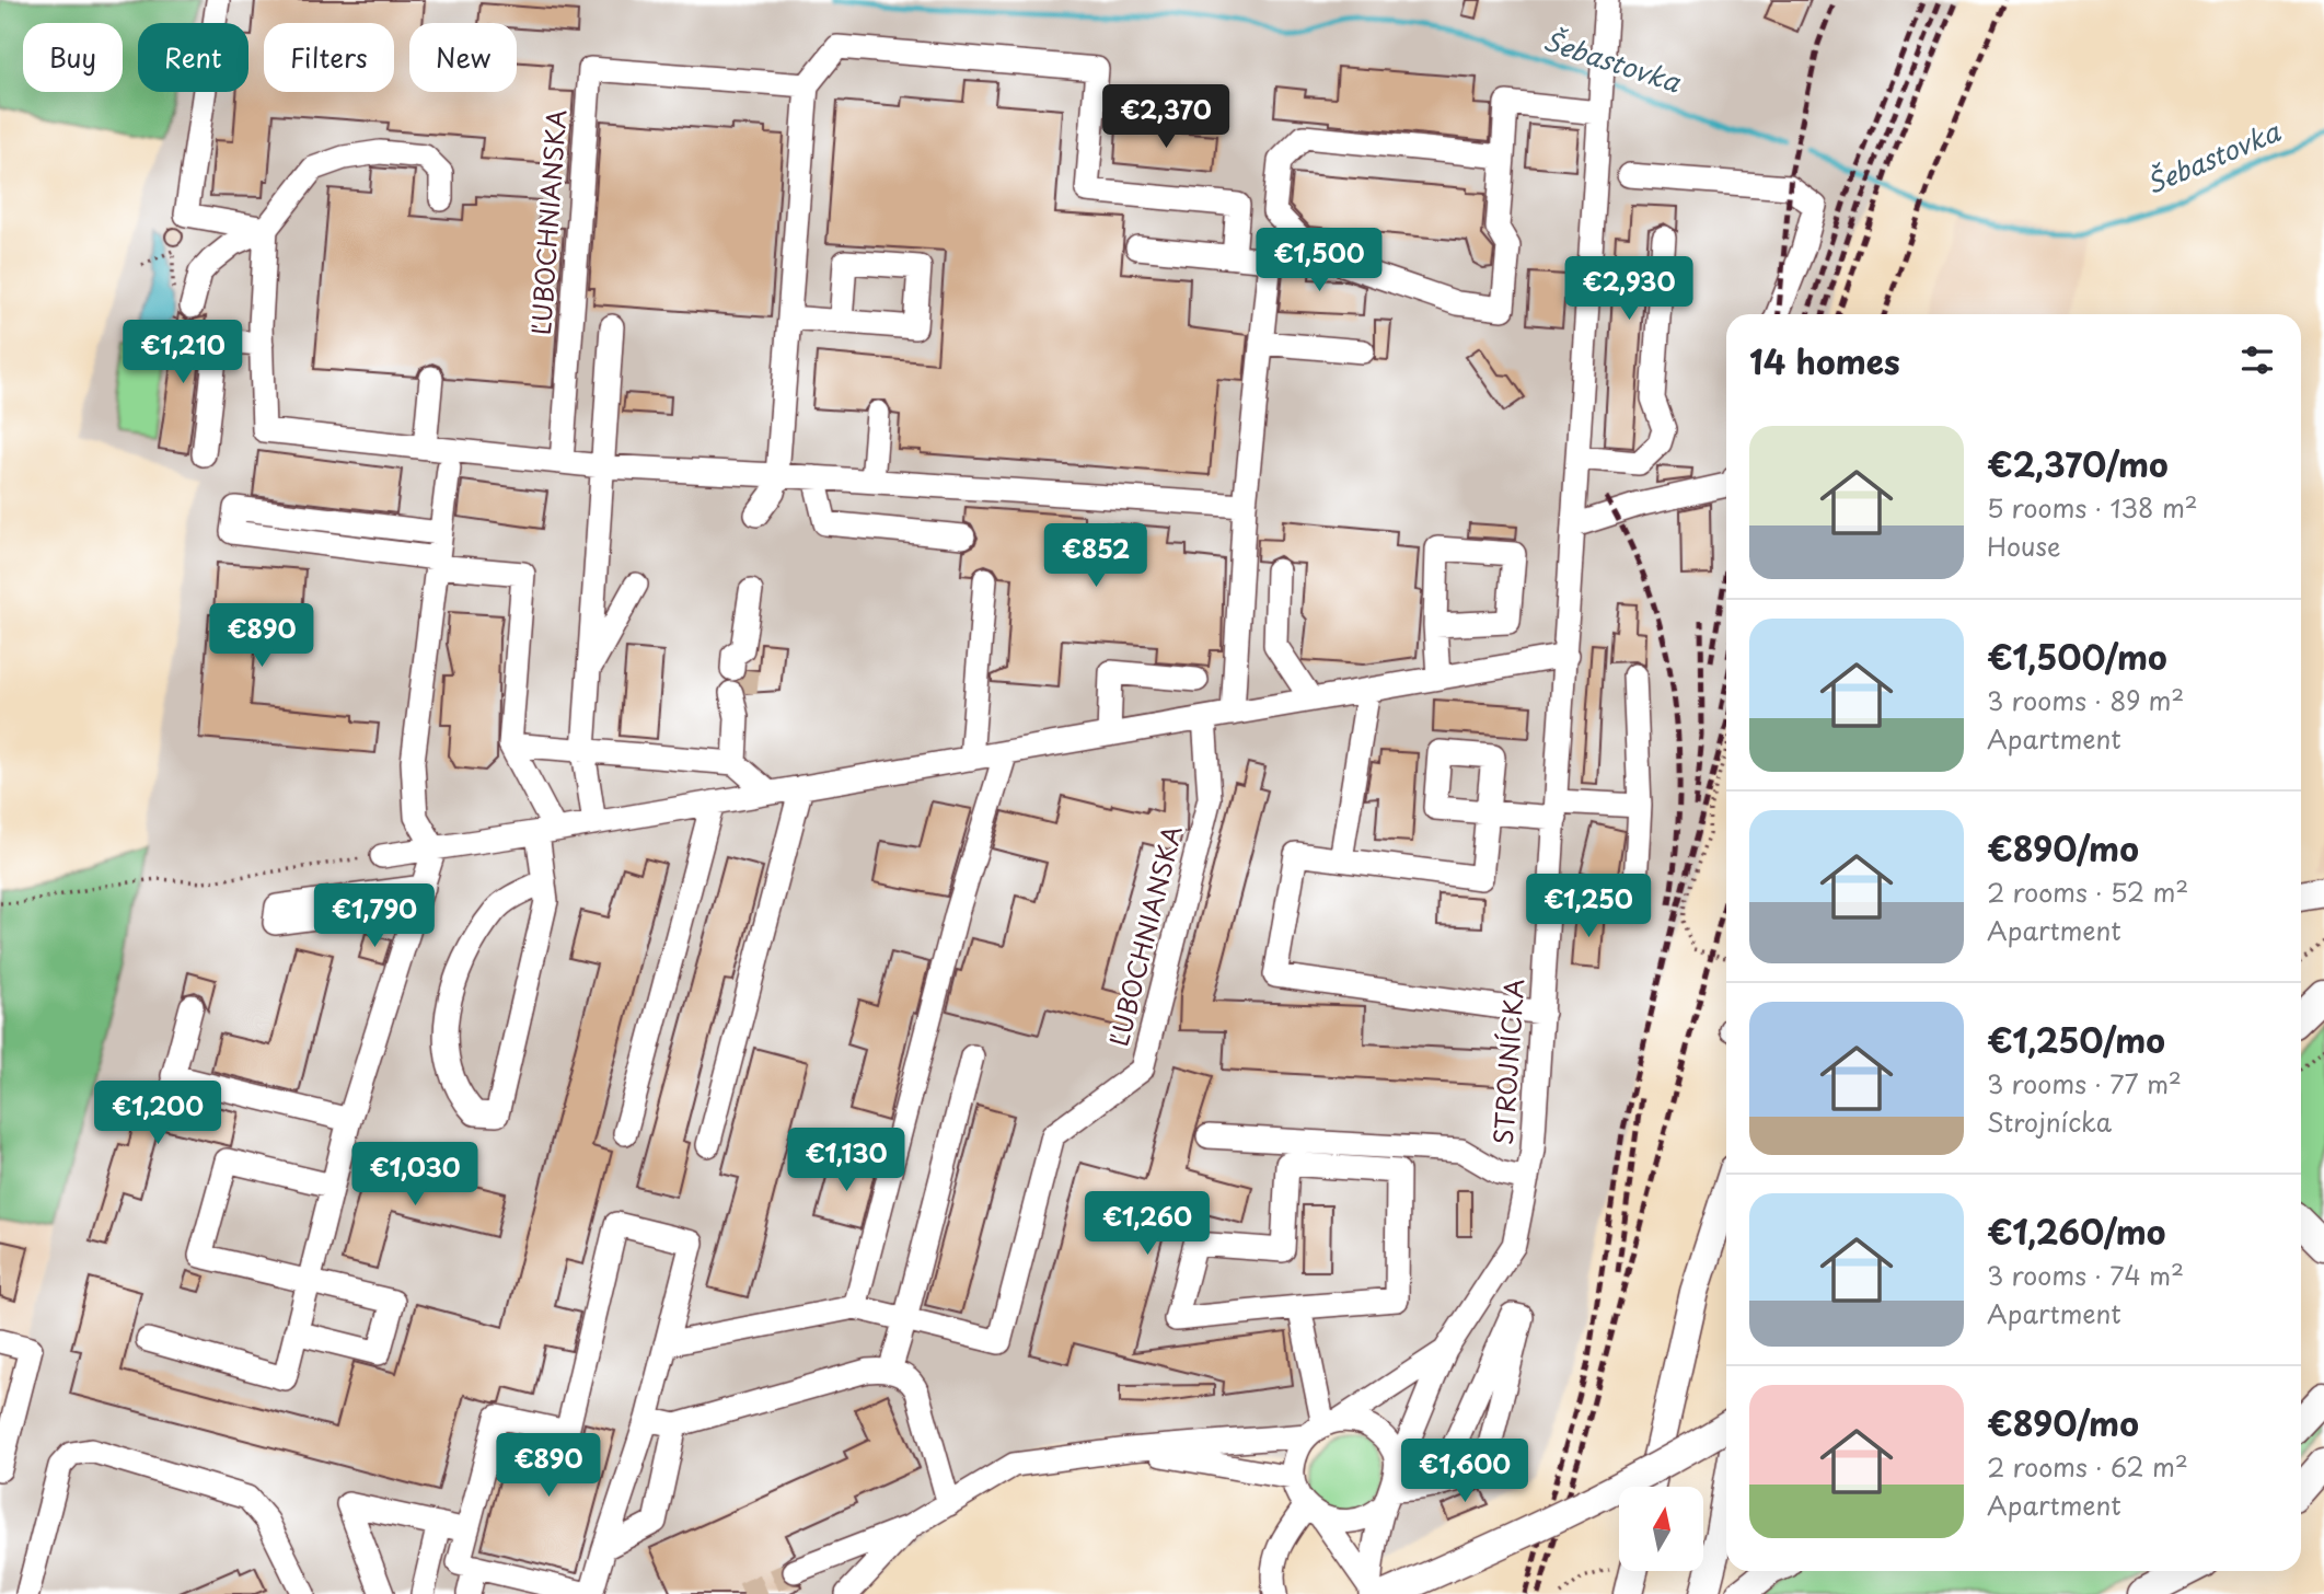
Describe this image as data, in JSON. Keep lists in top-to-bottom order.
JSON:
{
  "streets": {
    "street": ["ĽUBOCHNIANSKA", "STROJNÍCKA"]
  },
  "water": ["Šebastovka"],
  "north": "top",
  "page": {
    "chip": [
      "Buy",
      "Rent",
      "Filters",
      "New"
    ],
    "price": [
      "€2,370",
      "€1,500",
      "€2,930",
      "€1,210",
      "€852",
      "€890",
      "€1,250",
      "€1,790",
      "€1,200",
      "€1,130",
      "€1,030",
      "€1,260",
      "€890",
      "€1,600"
    ],
    "heading": "14 homes",
    "list": [
      {
        "name": "€2,370/mo",
        "note": "5 rooms · 138 m² · House"
      },
      {
        "name": "€1,500/mo",
        "note": "3 rooms · 89 m² · Apartment"
      },
      {
        "name": "€890/mo",
        "note": "2 rooms · 52 m² · Apartment"
      },
      {
        "name": "€1,250/mo",
        "note": "3 rooms · 77 m² · Strojnícka"
      },
      {
        "name": "€1,260/mo",
        "note": "3 rooms · 74 m² · Apartment"
      },
      {
        "name": "€890/mo",
        "note": "2 rooms · 62 m² · Apartment"
      }
    ]
  }
}
